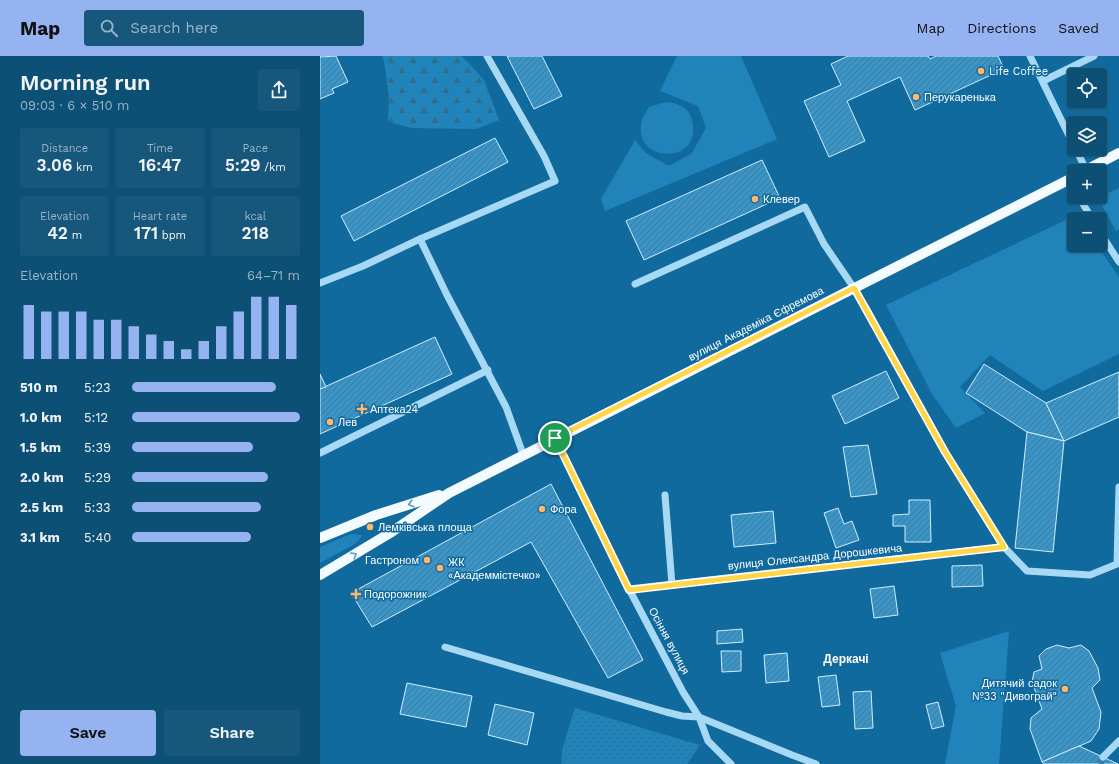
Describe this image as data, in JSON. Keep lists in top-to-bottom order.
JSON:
{
  "streets": {
    "main road": ["вулиця Академіка Єфремова"],
    "street": ["вулиця Олександра Дорошкевича", "Осіння вулиця"]
  },
  "crossings": [
    ["вулиця Академіка Єфремова", "Осіння вулиця"],
    ["вулиця Олександра Дорошкевича", "Осіння вулиця"]
  ],
  "districts": ["Деркачі"],
  "places": {
    "other": [
      "Life Coffee",
      "Перукаренька",
      "Клевер",
      "Лев",
      "Фора",
      "Лемківська площа",
      "Гастроном",
      "ЖК «Академмістечко»",
      "Дитячий садок №33 \"Дивограй\""
    ],
    "health": ["Аптека24", "Подорожник"]
  },
  "page": {
    "header": "Map",
    "search": "Search here",
    "nav": ["Map", "Directions", "Saved"],
    "heading": ["Morning run", "09:03 · 6 × 510 m"],
    "map_buttons": ["+", "−"],
    "stats": [
      ["Distance", "3.06 km"],
      ["Time", "16:47"],
      ["Pace", "5:29 /km"],
      ["Elevation", "42 m"],
      ["Heart rate", "171 bpm"],
      ["kcal", "218"]
    ],
    "chart": ["Elevation", "64–71 m"],
    "list": [
      {
        "name": "510 m",
        "note": "5:23"
      },
      {
        "name": "1.0 km",
        "note": "5:12"
      },
      {
        "name": "1.5 km",
        "note": "5:39"
      },
      {
        "name": "2.0 km",
        "note": "5:29"
      },
      {
        "name": "2.5 km",
        "note": "5:33"
      },
      {
        "name": "3.1 km",
        "note": "5:40"
      }
    ],
    "buttons": ["Save", "Share"]
  }
}
